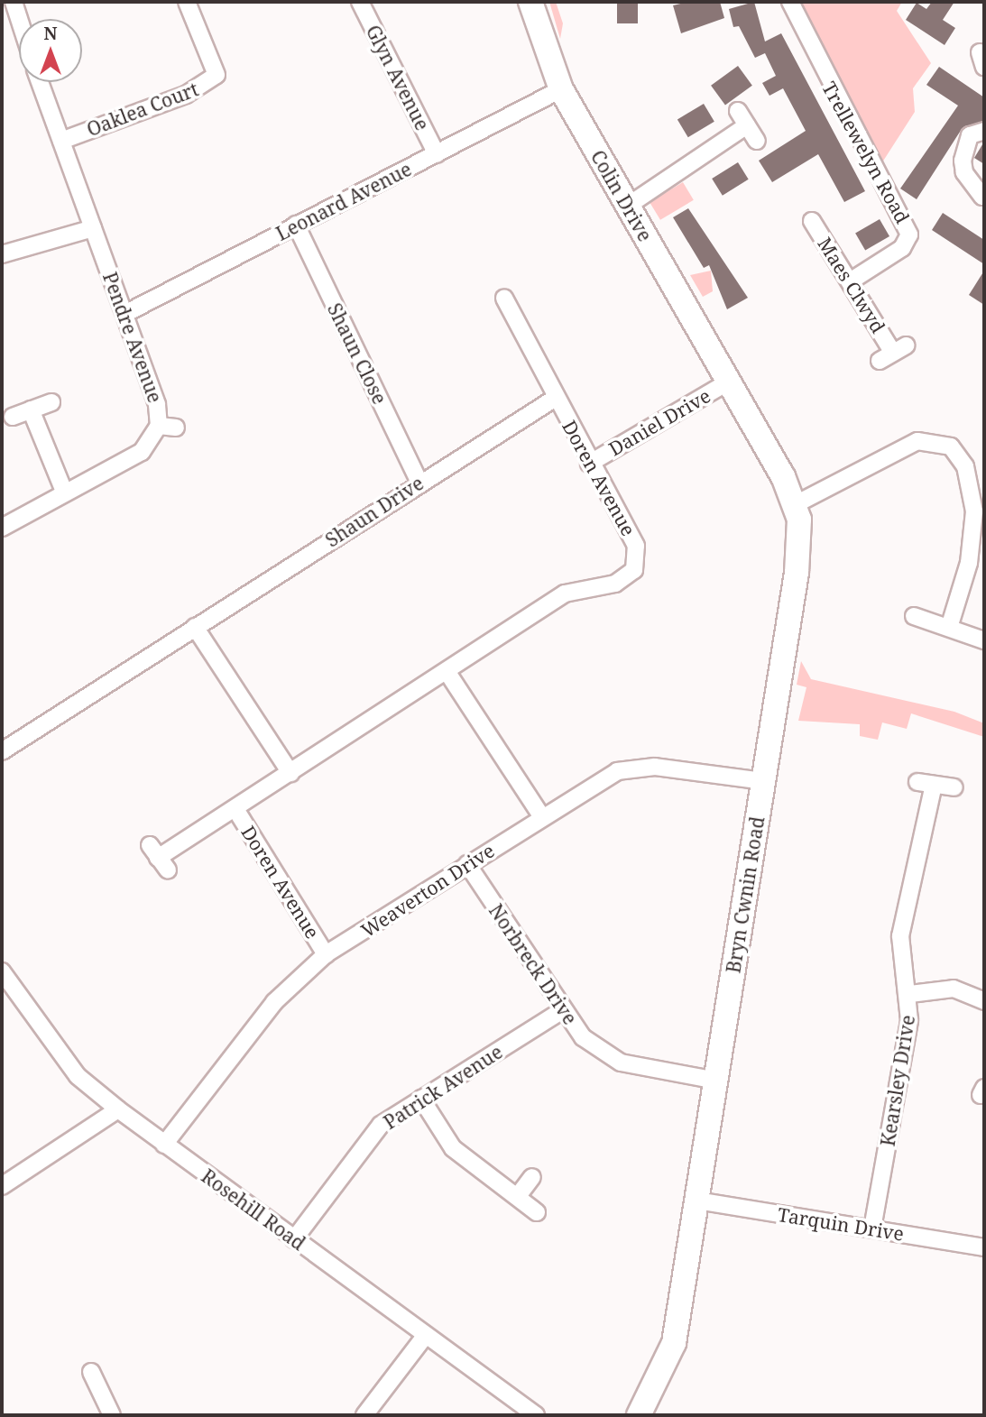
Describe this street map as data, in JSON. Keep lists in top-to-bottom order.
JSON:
{
  "streets": {
    "street": [
      "Glyn Avenue",
      "Oaklea Court",
      "Trellewelyn Road",
      "Colin Drive",
      "Leonard Avenue",
      "Maes Clwyd",
      "Pendre Avenue",
      "Shaun Close",
      "Daniel Drive",
      "Doren Avenue",
      "Shaun Drive",
      "Weaverton Drive",
      "Bryn Cwnin Road",
      "Norbreck Drive",
      "Kearsley Drive",
      "Patrick Avenue",
      "Rosehill Road",
      "Tarquin Drive"
    ]
  },
  "crossings": [
    ["Glyn Avenue", "Leonard Avenue"],
    ["Oaklea Court", "Pendre Avenue"],
    ["Trellewelyn Road", "Maes Clwyd"],
    ["Colin Drive", "Leonard Avenue"],
    ["Colin Drive", "Daniel Drive"],
    ["Colin Drive", "Bryn Cwnin Road"],
    ["Leonard Avenue", "Pendre Avenue"],
    ["Leonard Avenue", "Shaun Close"],
    ["Shaun Close", "Shaun Drive"],
    ["Daniel Drive", "Doren Avenue"],
    ["Daniel Drive", "Bryn Cwnin Road"],
    ["Doren Avenue", "Shaun Drive"],
    ["Doren Avenue", "Weaverton Drive"],
    ["Weaverton Drive", "Bryn Cwnin Road"],
    ["Weaverton Drive", "Norbreck Drive"],
    ["Weaverton Drive", "Rosehill Road"],
    ["Bryn Cwnin Road", "Norbreck Drive"],
    ["Bryn Cwnin Road", "Tarquin Drive"],
    ["Norbreck Drive", "Patrick Avenue"],
    ["Kearsley Drive", "Tarquin Drive"],
    ["Patrick Avenue", "Rosehill Road"]
  ],
  "north": "top"
}
